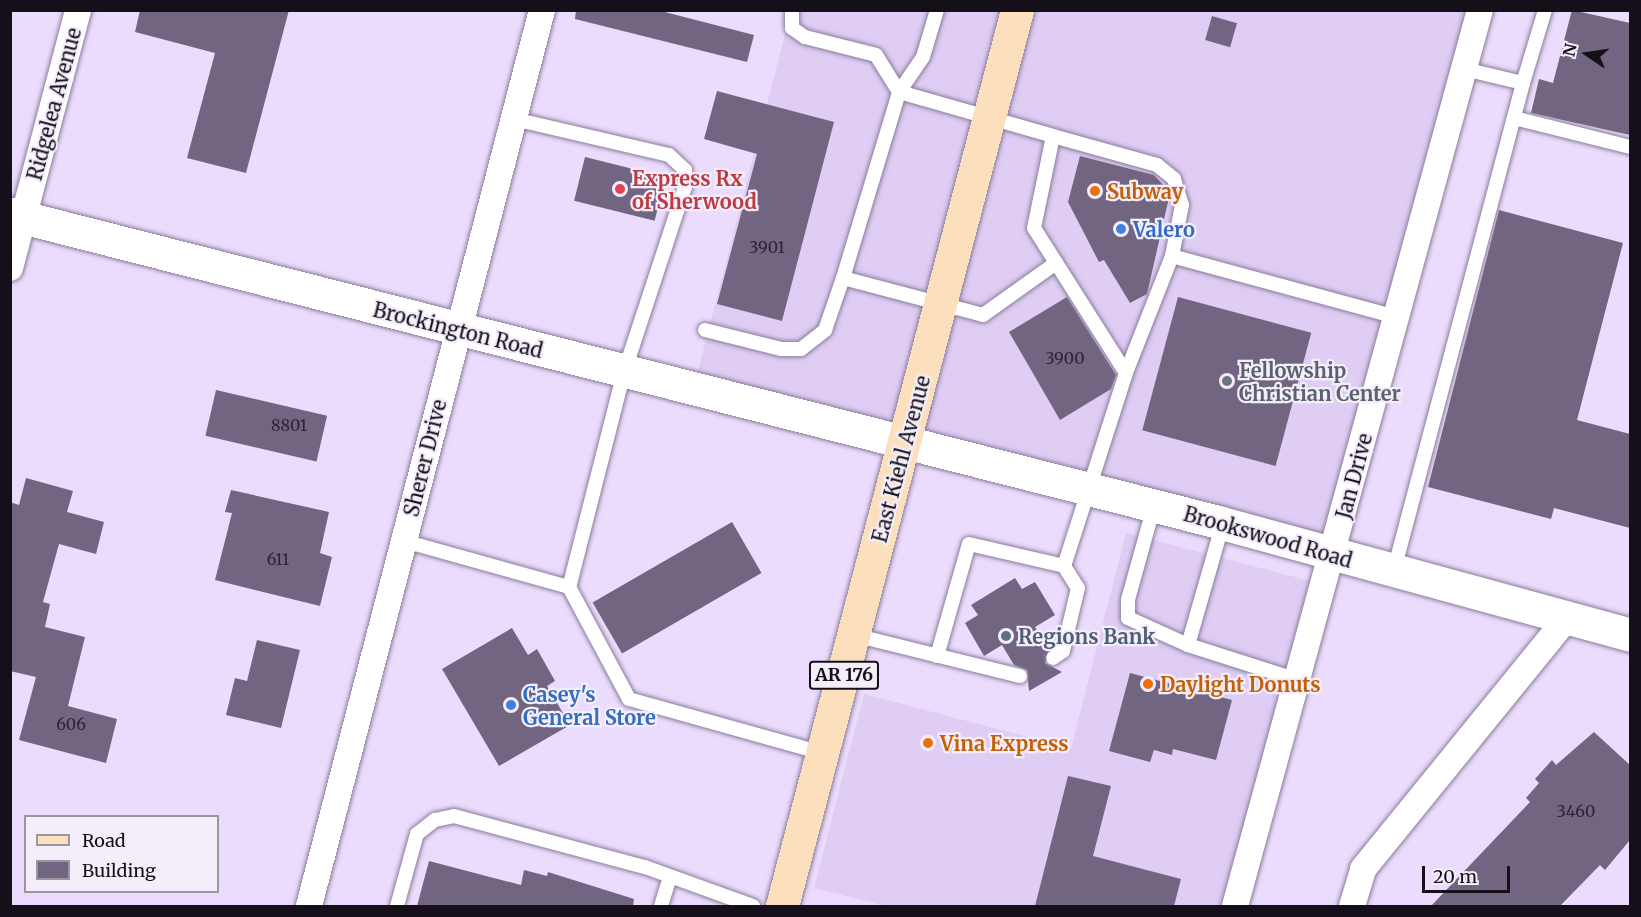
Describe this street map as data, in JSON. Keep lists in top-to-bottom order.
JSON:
{
  "streets": {
    "main road": [
      "Brockington Road",
      "East Kiehl Avenue",
      "Brookswood Road",
      "AR 176"
    ],
    "street": ["Ridgelea Avenue", "Sherer Drive", "Jan Drive"]
  },
  "crossings": [
    ["Ridgelea Avenue", "Brockington Road"],
    ["Brockington Road", "Sherer Drive"],
    ["Brockington Road", "East Kiehl Avenue"],
    ["Brockington Road", "Brookswood Road"],
    ["East Kiehl Avenue", "Brookswood Road"],
    ["Jan Drive", "Brookswood Road"]
  ],
  "places": [
    "Express Rx of Sherwood",
    "Subway",
    "Valero",
    "Fellowship Christian Center",
    "Regions Bank",
    "Daylight Donuts",
    "Casey's General Store",
    "Vina Express"
  ],
  "house_numbers": [
    "3901",
    "3900",
    "8801",
    "611",
    "606",
    "3460"
  ],
  "legend": ["Road", "Building"],
  "scale_bar": "20 m",
  "north": "left"
}
